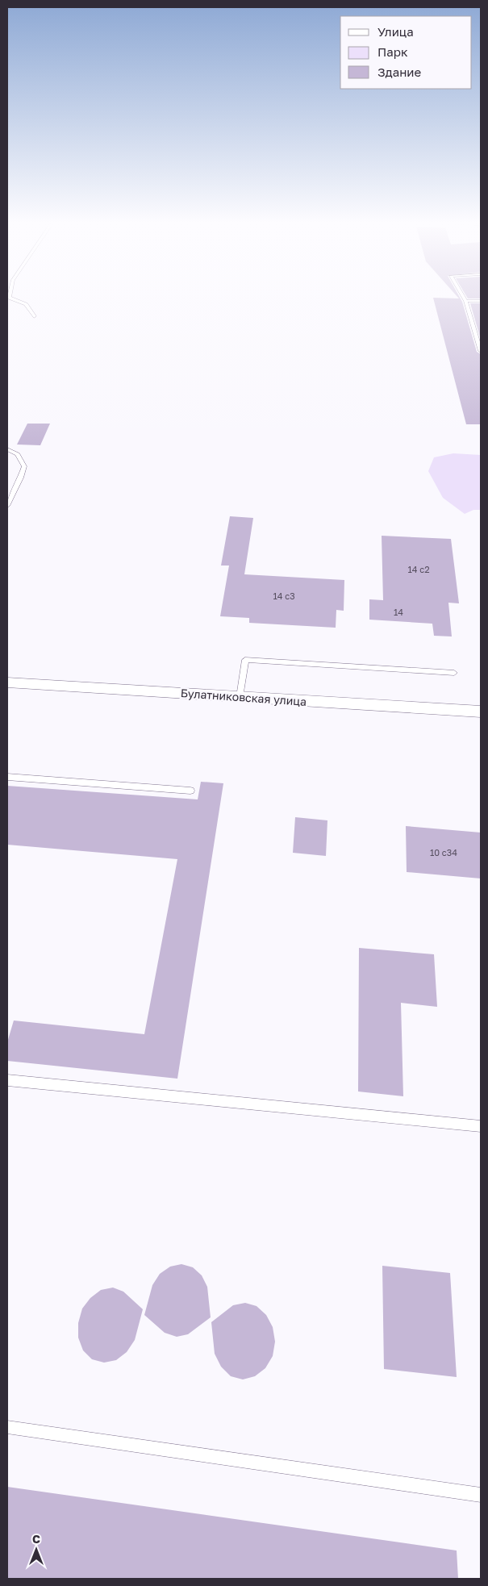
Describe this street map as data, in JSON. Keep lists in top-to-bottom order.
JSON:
{
  "streets": {
    "street": ["Булатниковская улица"]
  },
  "house_numbers": [
    "14 с2",
    "14 с3",
    "14",
    "10 с34"
  ],
  "legend": ["Улица", "Парк", "Здание"],
  "north": "top"
}
